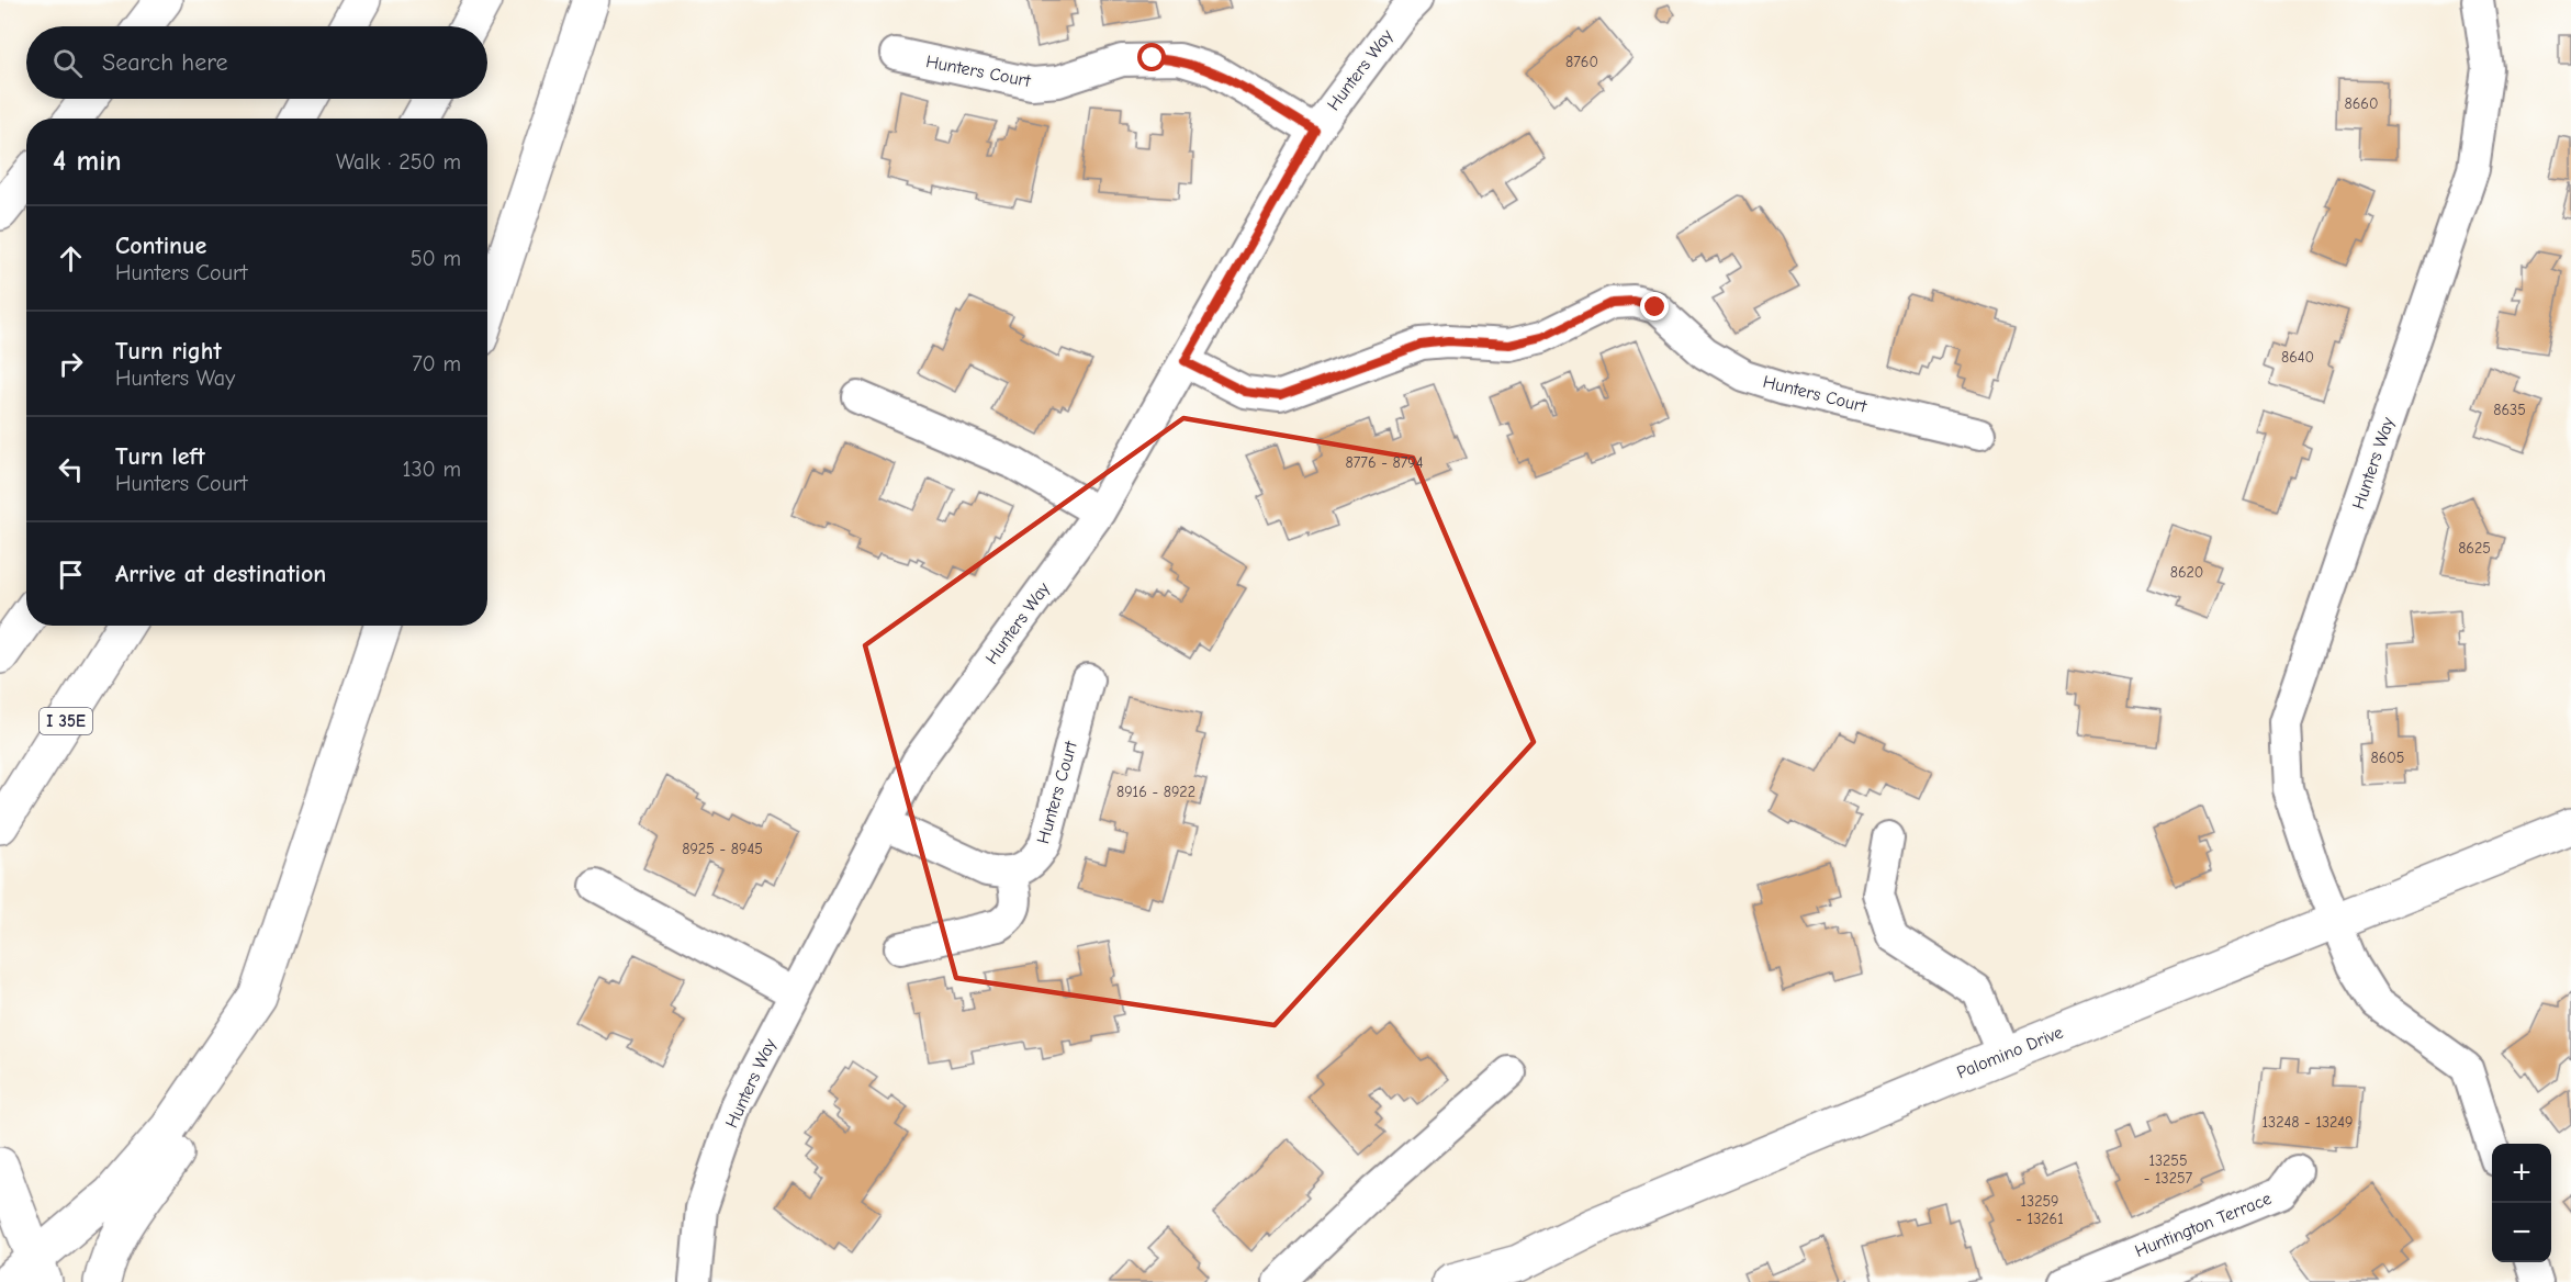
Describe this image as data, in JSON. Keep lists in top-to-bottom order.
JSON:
{
  "streets": {
    "main road": ["I 35E", "Palomino Drive"],
    "street": ["Hunters Way", "Hunters Court", "Huntington Terrace"]
  },
  "crossings": [
    ["Hunters Way", "Hunters Court"],
    ["Hunters Way", "Palomino Drive"]
  ],
  "house_numbers": [
    "8760",
    "8660",
    "8640",
    "8635",
    "8776 - 8794",
    "8625",
    "8620",
    "8605",
    "8916 - 8922",
    "8925 - 8945",
    "13248 - 13249",
    "13255 - 13257",
    "13259 - 13261"
  ],
  "page": {
    "search": "Search here",
    "heading": ["4 min", "Walk · 250 m"],
    "list": [
      ["Continue", "Hunters Court", "50 m"],
      ["Turn right", "Hunters Way", "70 m"],
      ["Turn left", "Hunters Court", "130 m"],
      "Arrive at destination"
    ],
    "map_buttons": ["+", "−"]
  }
}
